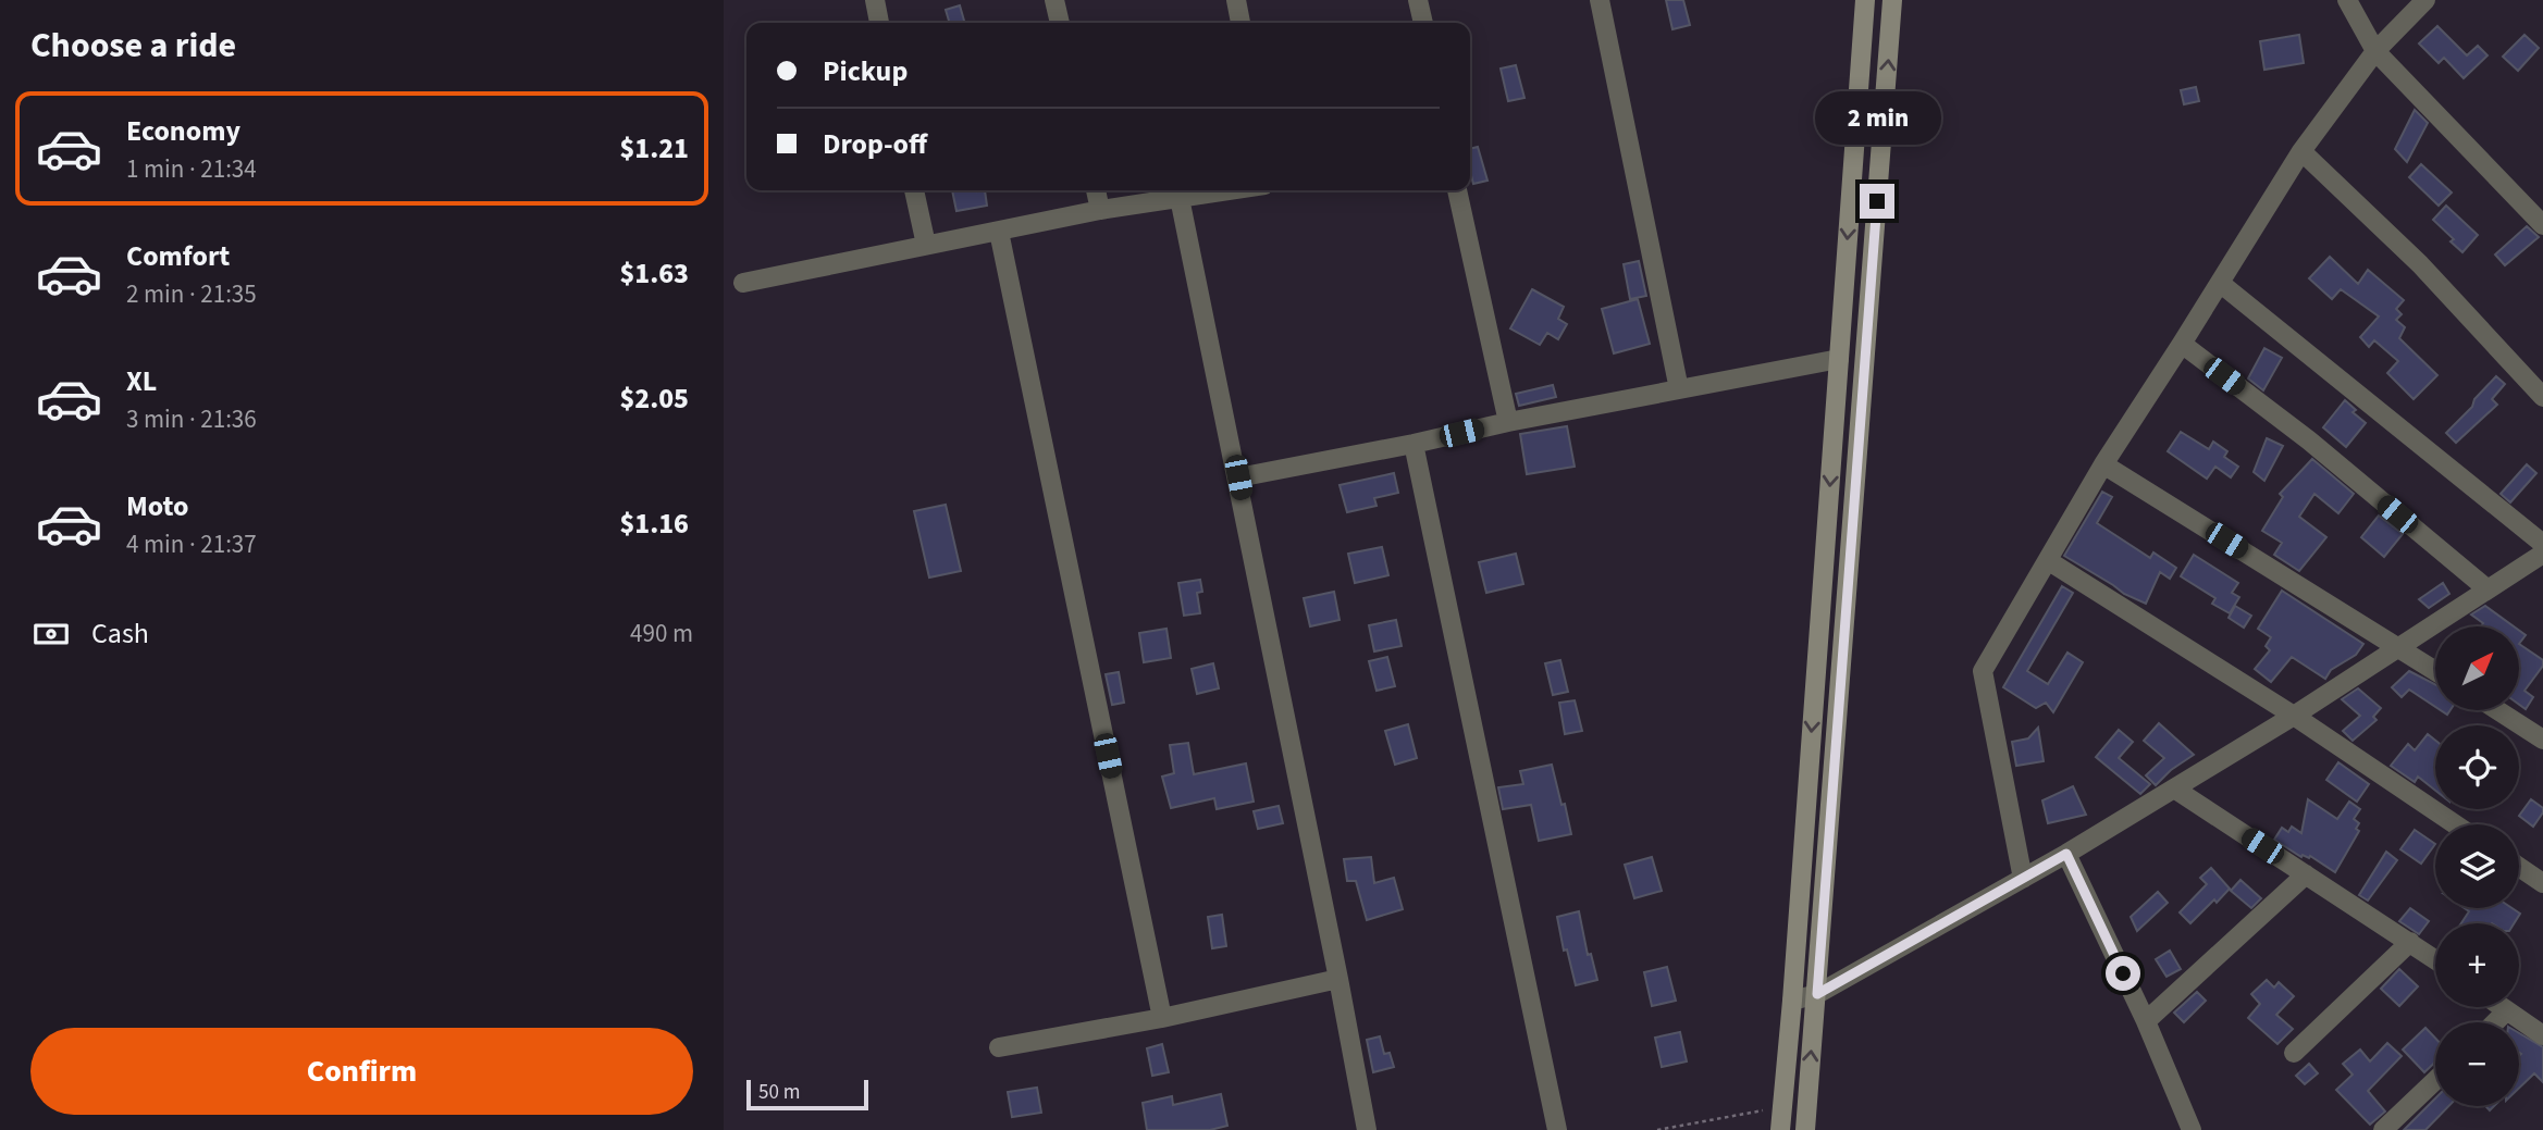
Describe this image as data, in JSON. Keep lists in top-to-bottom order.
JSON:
{
  "scale_bar": "50 m",
  "north": "top right",
  "page": {
    "heading": "Choose a ride",
    "banner": ["Pickup", "Drop-off"],
    "list": [
      {
        "name": "Economy",
        "note": "1 min · 21:34",
        "value": "$1.21"
      },
      {
        "name": "Comfort",
        "note": "2 min · 21:35",
        "value": "$1.63"
      },
      {
        "name": "XL",
        "note": "3 min · 21:36",
        "value": "$2.05"
      },
      {
        "name": "Moto",
        "note": "4 min · 21:37",
        "value": "$1.16"
      }
    ],
    "bubble": "2 min",
    "pay": ["Cash", "490 m"],
    "map_buttons": ["+", "−"],
    "buttons": "Confirm",
    "scale": "50 m"
  }
}
